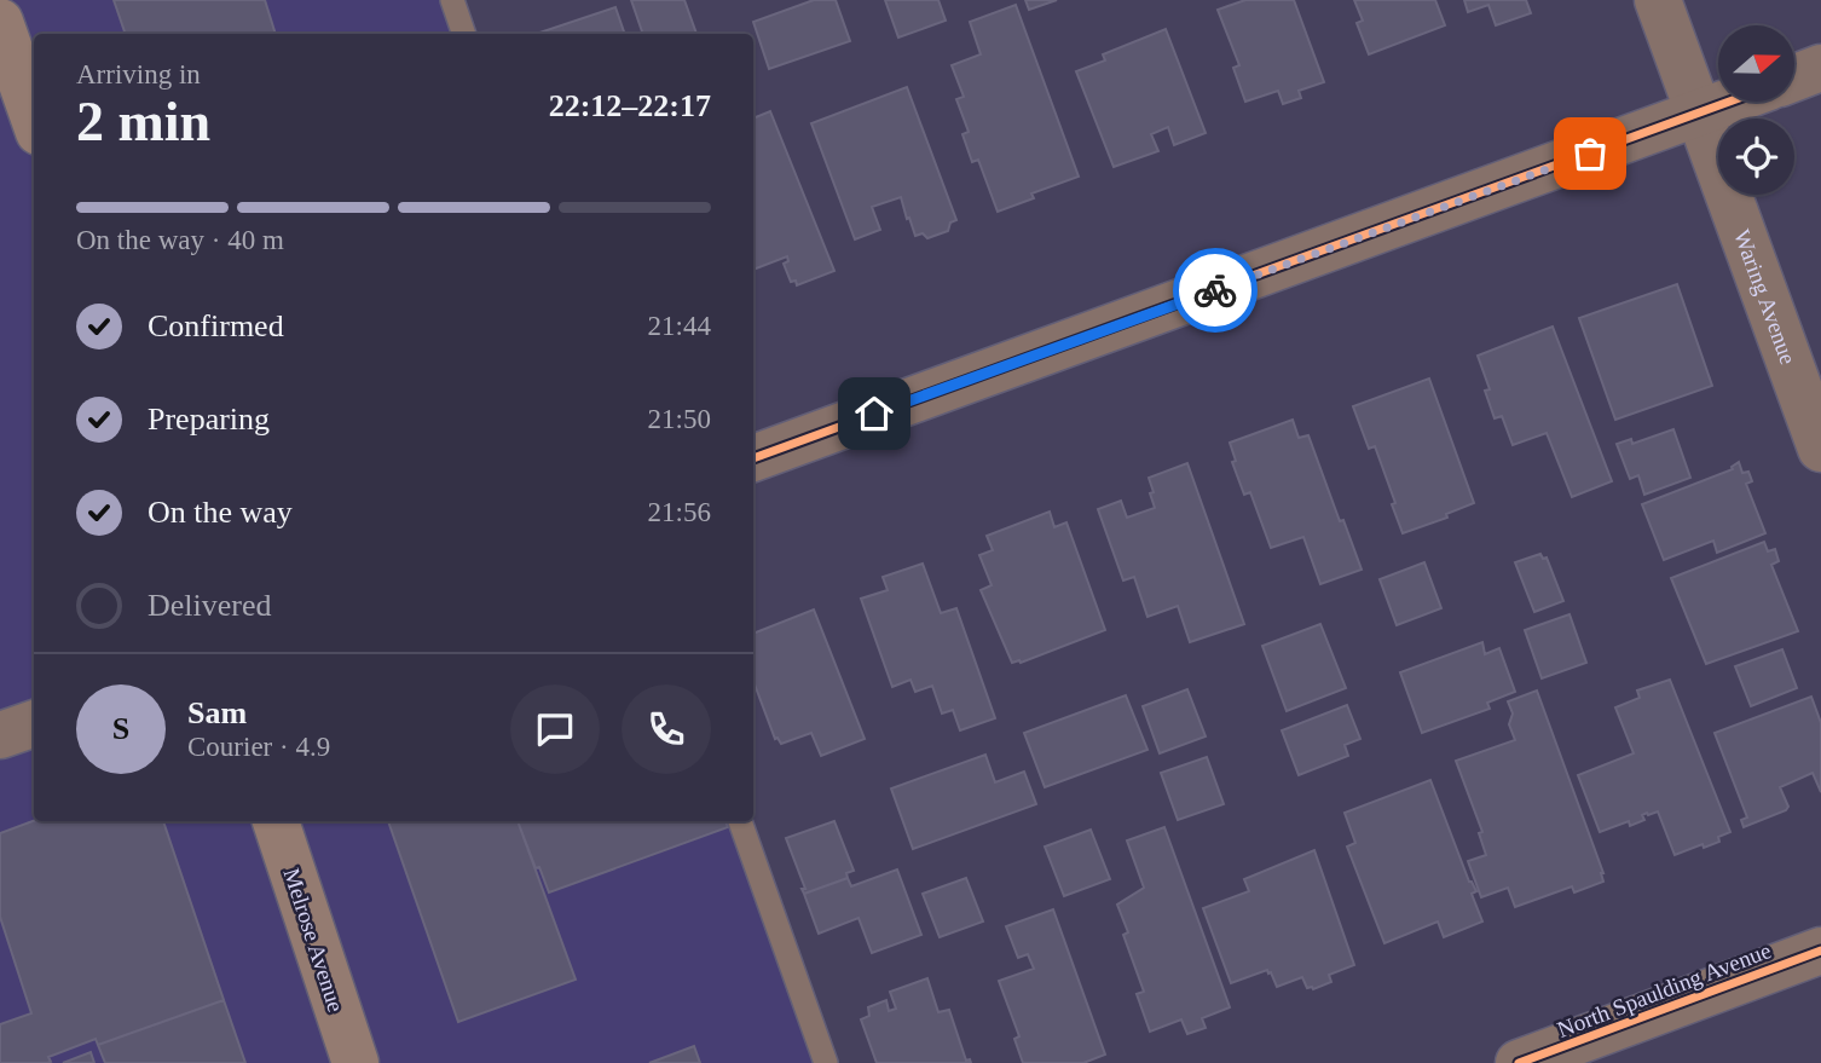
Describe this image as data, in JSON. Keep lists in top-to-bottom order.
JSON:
{
  "streets": {
    "main road": ["Melrose Avenue"],
    "street": ["Waring Avenue", "North Spaulding Avenue"]
  },
  "north": "right",
  "page": {
    "heading": ["2 min", "Arriving in", "22:12–22:17"],
    "panel": ["Sam", "Courier · 4.9"],
    "bar": "On the way · 40 m",
    "list": [
      ["Confirmed", "21:44"],
      ["Preparing", "21:50"],
      ["On the way", "21:56"],
      "Delivered"
    ],
    "round": "S"
  }
}
